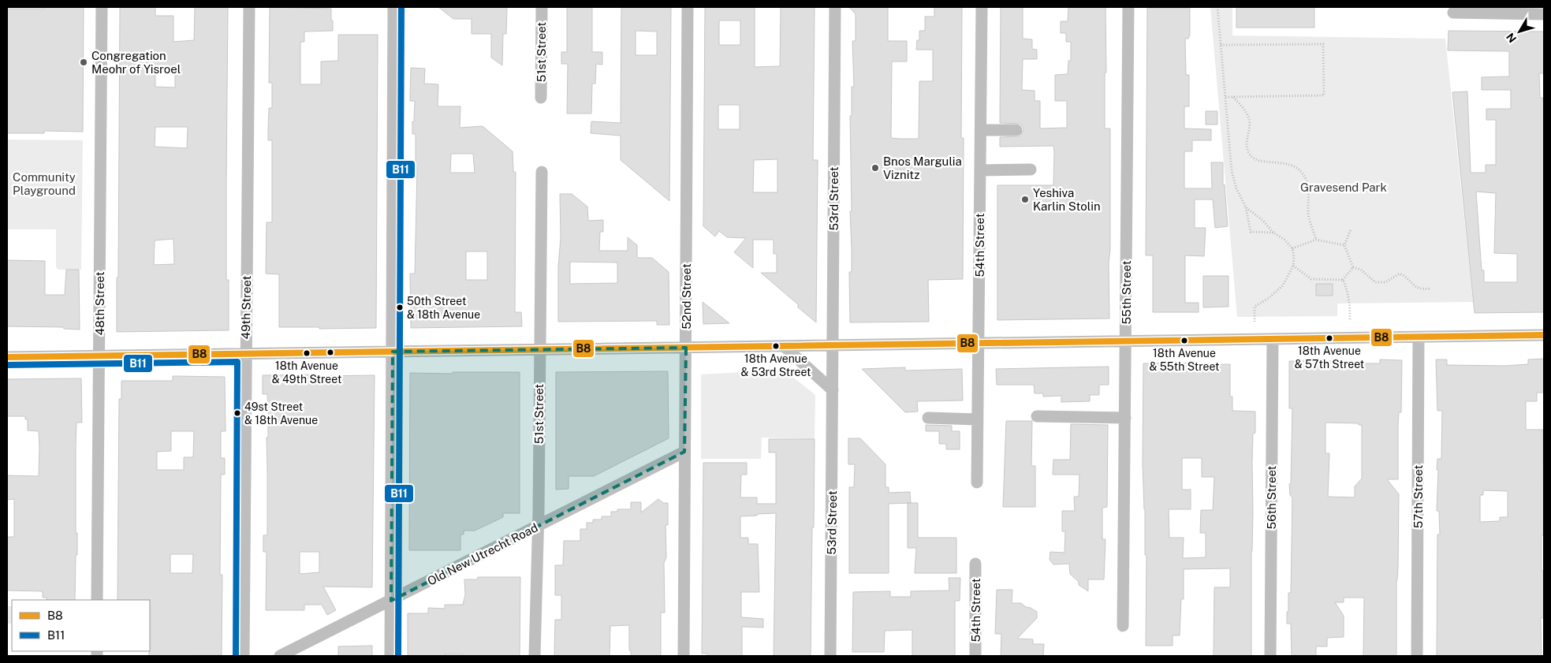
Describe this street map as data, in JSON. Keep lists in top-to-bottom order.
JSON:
{
  "streets": {
    "street": [
      "51st Street",
      "53rd Street",
      "54th Street",
      "55th Street",
      "52nd Street",
      "48th Street",
      "49th Street",
      "57th Street",
      "56th Street",
      "Old New Utrecht Road"
    ]
  },
  "crossings": [
    ["51st Street", "Old New Utrecht Road"],
    ["52nd Street", "Old New Utrecht Road"]
  ],
  "parks": ["Community Playground", "Gravesend Park"],
  "places": [
    "Congregation Meohr of Yisroel",
    "Bnos Margulia Viznitz",
    "Yeshiva Karlin Stolin",
    "50th Street & 18th Avenue",
    "18th Avenue & 57th Street",
    "18th Avenue & 55th Street",
    "18th Avenue & 53rd Street",
    "18th Avenue & 49th Street",
    "49st Street & 18th Avenue"
  ],
  "lines": ["transit line B11", "transit line B8"],
  "legend": ["B8", "B11"],
  "north": "bottom left"
}
